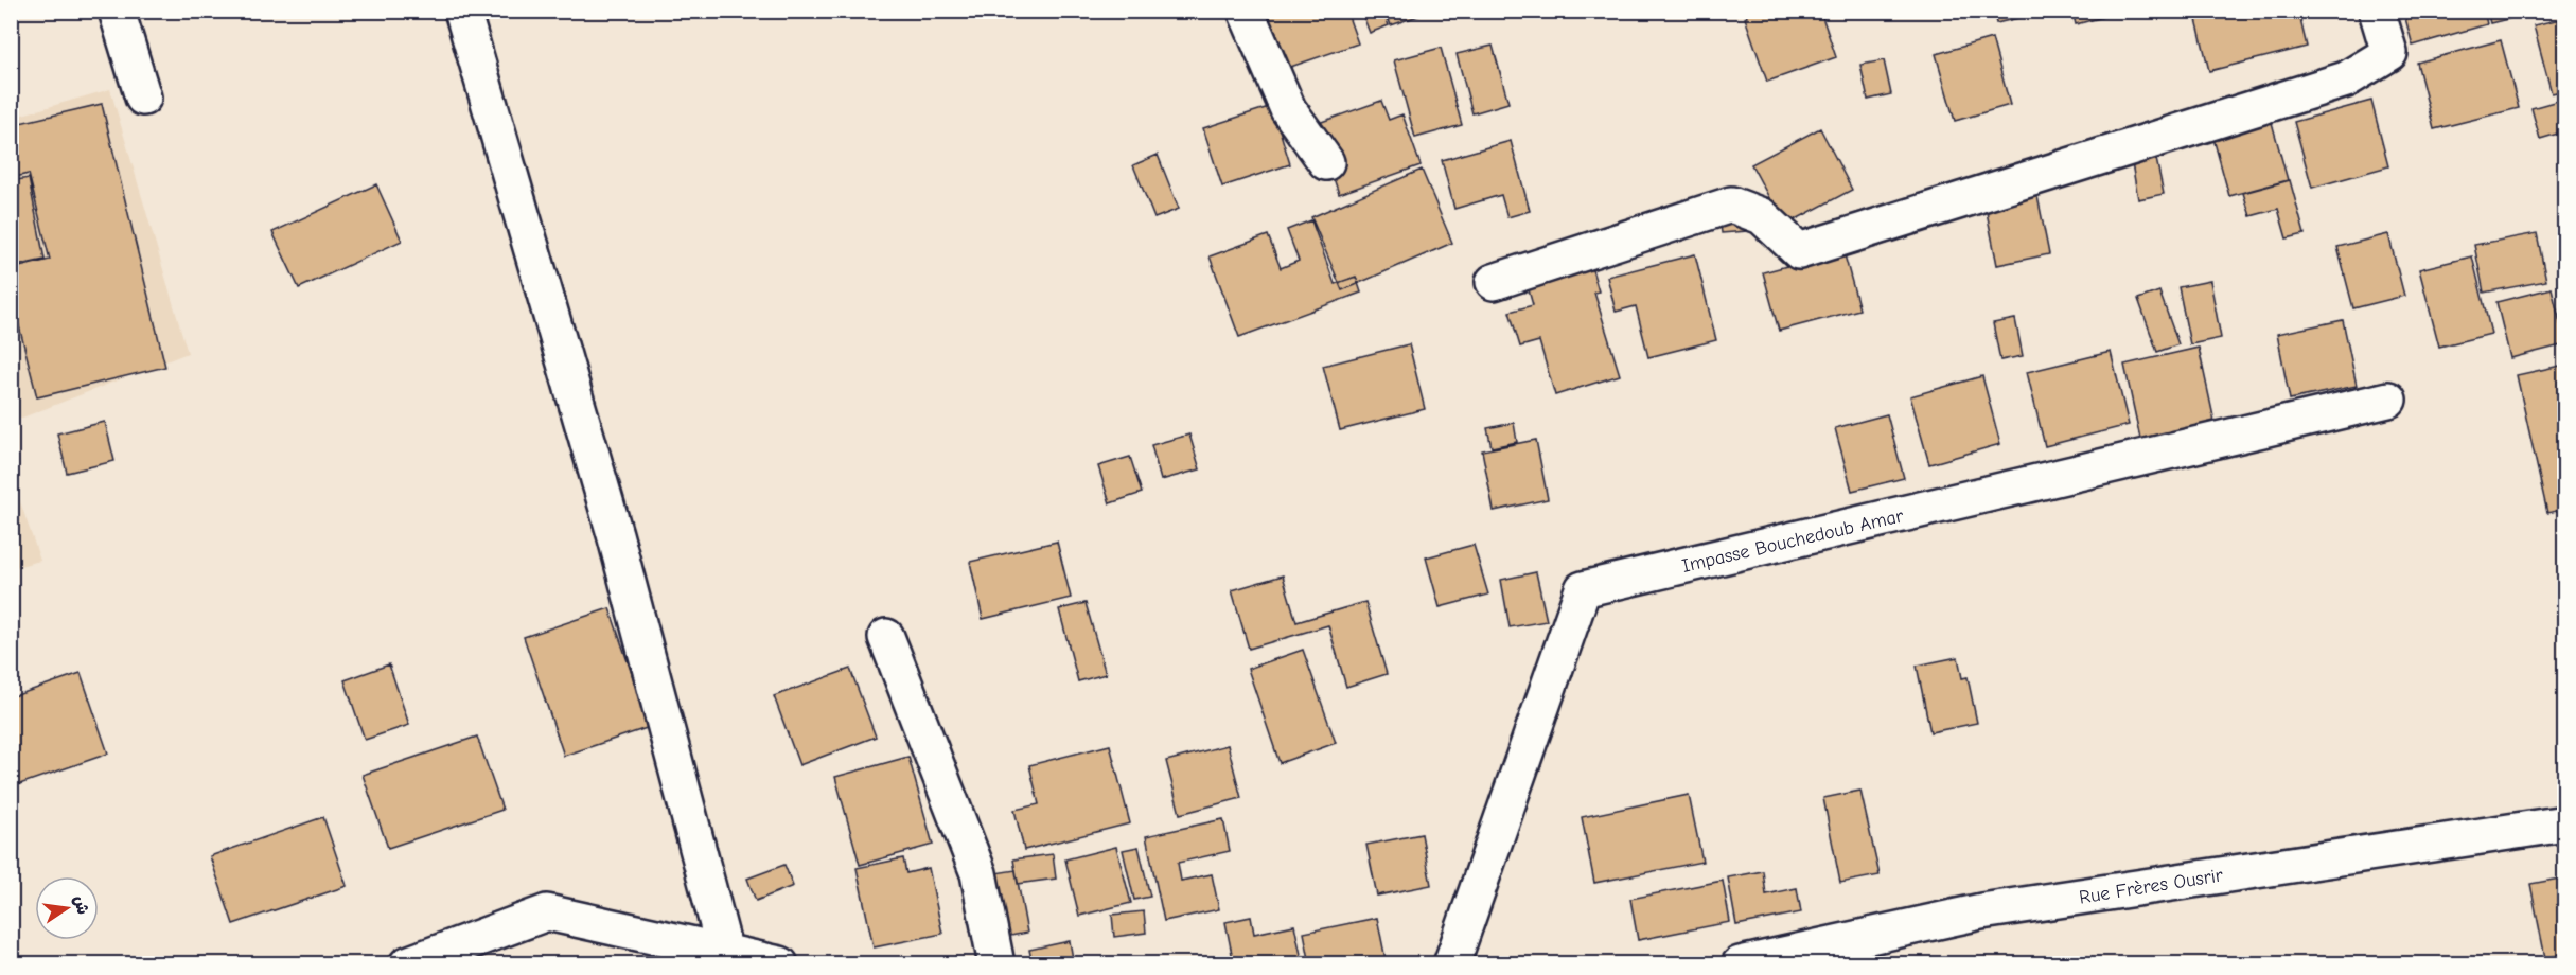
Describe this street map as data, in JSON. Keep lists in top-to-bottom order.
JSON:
{
  "streets": {
    "street": ["Impasse Bouchedoub Amar", "Rue Frères Ousrir"]
  },
  "north": "right"
}
